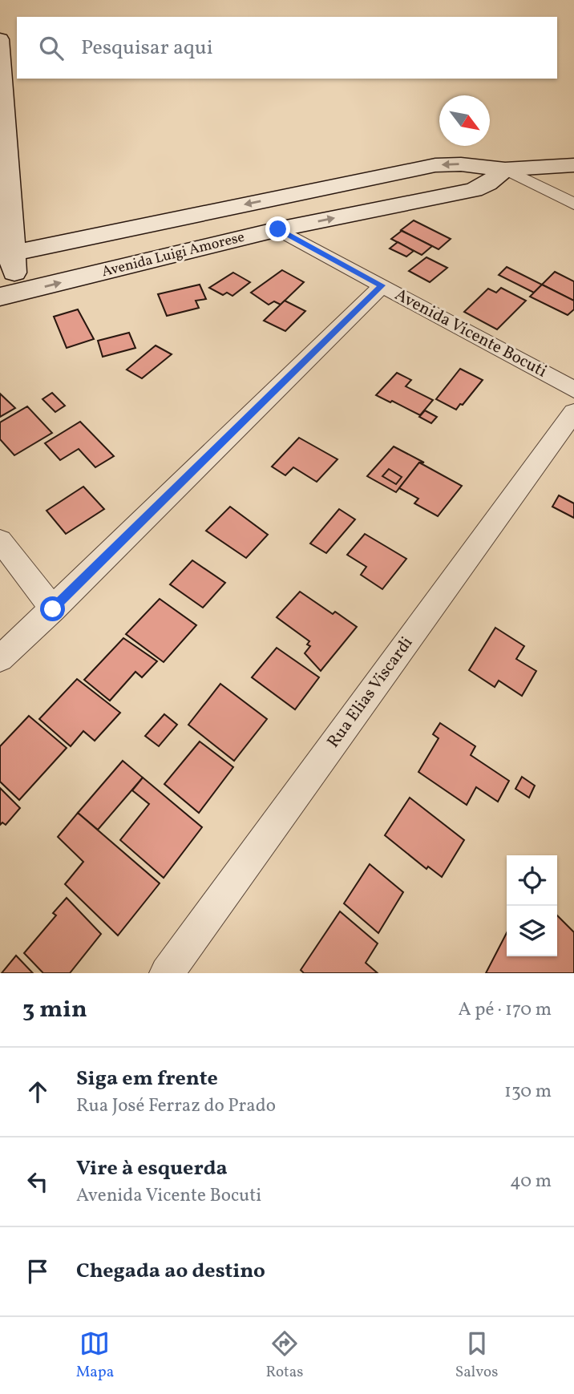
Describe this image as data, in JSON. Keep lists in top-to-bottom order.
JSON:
{
  "streets": {
    "street": ["Avenida Luigi Amorese", "Avenida Vicente Bocuti", "Rua Elias Viscardi"]
  },
  "crossings": [
    ["Avenida Luigi Amorese", "Avenida Vicente Bocuti"]
  ],
  "north": "bottom right",
  "page": {
    "search": "Pesquisar aqui",
    "heading": ["3 min", "A pé · 170 m"],
    "list": [
      ["Siga em frente", "Rua José Ferraz do Prado", "130 m"],
      ["Vire à esquerda", "Avenida Vicente Bocuti", "40 m"],
      "Chegada ao destino"
    ],
    "nav": ["Mapa", "Rotas", "Salvos"]
  }
}
